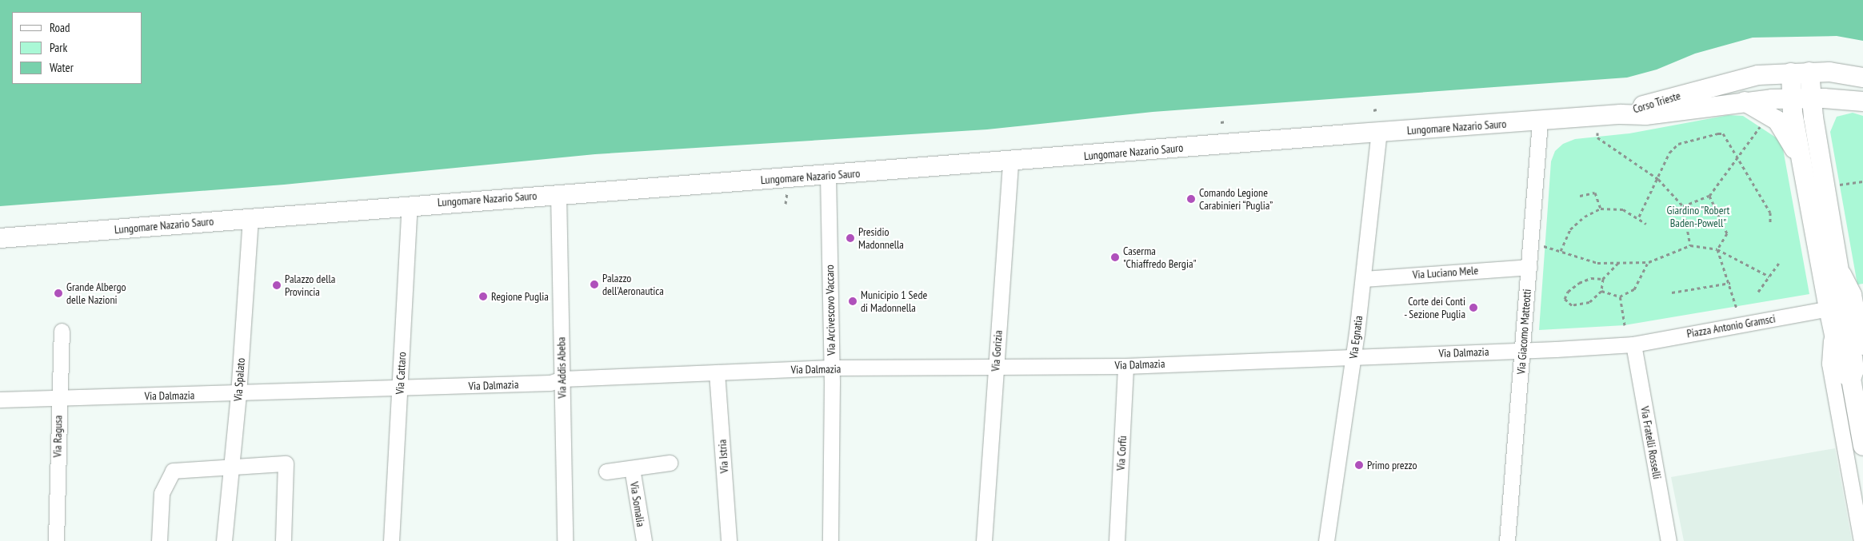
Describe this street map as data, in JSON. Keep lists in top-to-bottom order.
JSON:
{
  "streets": {
    "main road": ["Corso Trieste", "Lungomare Nazario Sauro"],
    "street": [
      "Via Luciano Mele",
      "Via Arcivescovo Vaccaro",
      "Piazza Antonio Gramsci",
      "Via Giacomo Matteotti",
      "Via Egnatia",
      "Via Gorizia",
      "Via Dalmazia",
      "Via Addis Abeba",
      "Via Cattaro",
      "Via Spalato",
      "Via Ragusa",
      "Via Fratelli Rosselli",
      "Via Corfù",
      "Via Istria",
      "Via Somalia"
    ]
  },
  "crossings": [
    ["Corso Trieste", "Lungomare Nazario Sauro"],
    ["Lungomare Nazario Sauro", "Via Arcivescovo Vaccaro"],
    ["Lungomare Nazario Sauro", "Via Giacomo Matteotti"],
    ["Lungomare Nazario Sauro", "Via Egnatia"],
    ["Lungomare Nazario Sauro", "Via Gorizia"],
    ["Lungomare Nazario Sauro", "Via Addis Abeba"],
    ["Lungomare Nazario Sauro", "Via Cattaro"],
    ["Lungomare Nazario Sauro", "Via Spalato"],
    ["Via Luciano Mele", "Via Giacomo Matteotti"],
    ["Via Luciano Mele", "Via Egnatia"],
    ["Via Arcivescovo Vaccaro", "Via Dalmazia"],
    ["Piazza Antonio Gramsci", "Via Dalmazia"],
    ["Piazza Antonio Gramsci", "Via Fratelli Rosselli"],
    ["Via Giacomo Matteotti", "Via Dalmazia"],
    ["Via Egnatia", "Via Dalmazia"],
    ["Via Gorizia", "Via Dalmazia"],
    ["Via Dalmazia", "Via Addis Abeba"],
    ["Via Dalmazia", "Via Cattaro"],
    ["Via Dalmazia", "Via Spalato"],
    ["Via Dalmazia", "Via Ragusa"],
    ["Via Dalmazia", "Via Fratelli Rosselli"],
    ["Via Dalmazia", "Via Corfù"],
    ["Via Dalmazia", "Via Istria"]
  ],
  "parks": ["Giardino \"Robert Baden-Powell\""],
  "places": [
    "Comando Legione Carabinieri “Puglia”",
    "Presidio Madonnella",
    "Caserma \"Chiaffredo Bergia\"",
    "Palazzo dell'Aeronautica",
    "Palazzo della Provincia",
    "Grande Albergo delle Nazioni",
    "Regione Puglia",
    "Municipio 1 Sede di Madonnella",
    "Corte dei Conti - Sezione Puglia",
    "Primo prezzo"
  ],
  "legend": ["Road", "Park", "Water"]
}
